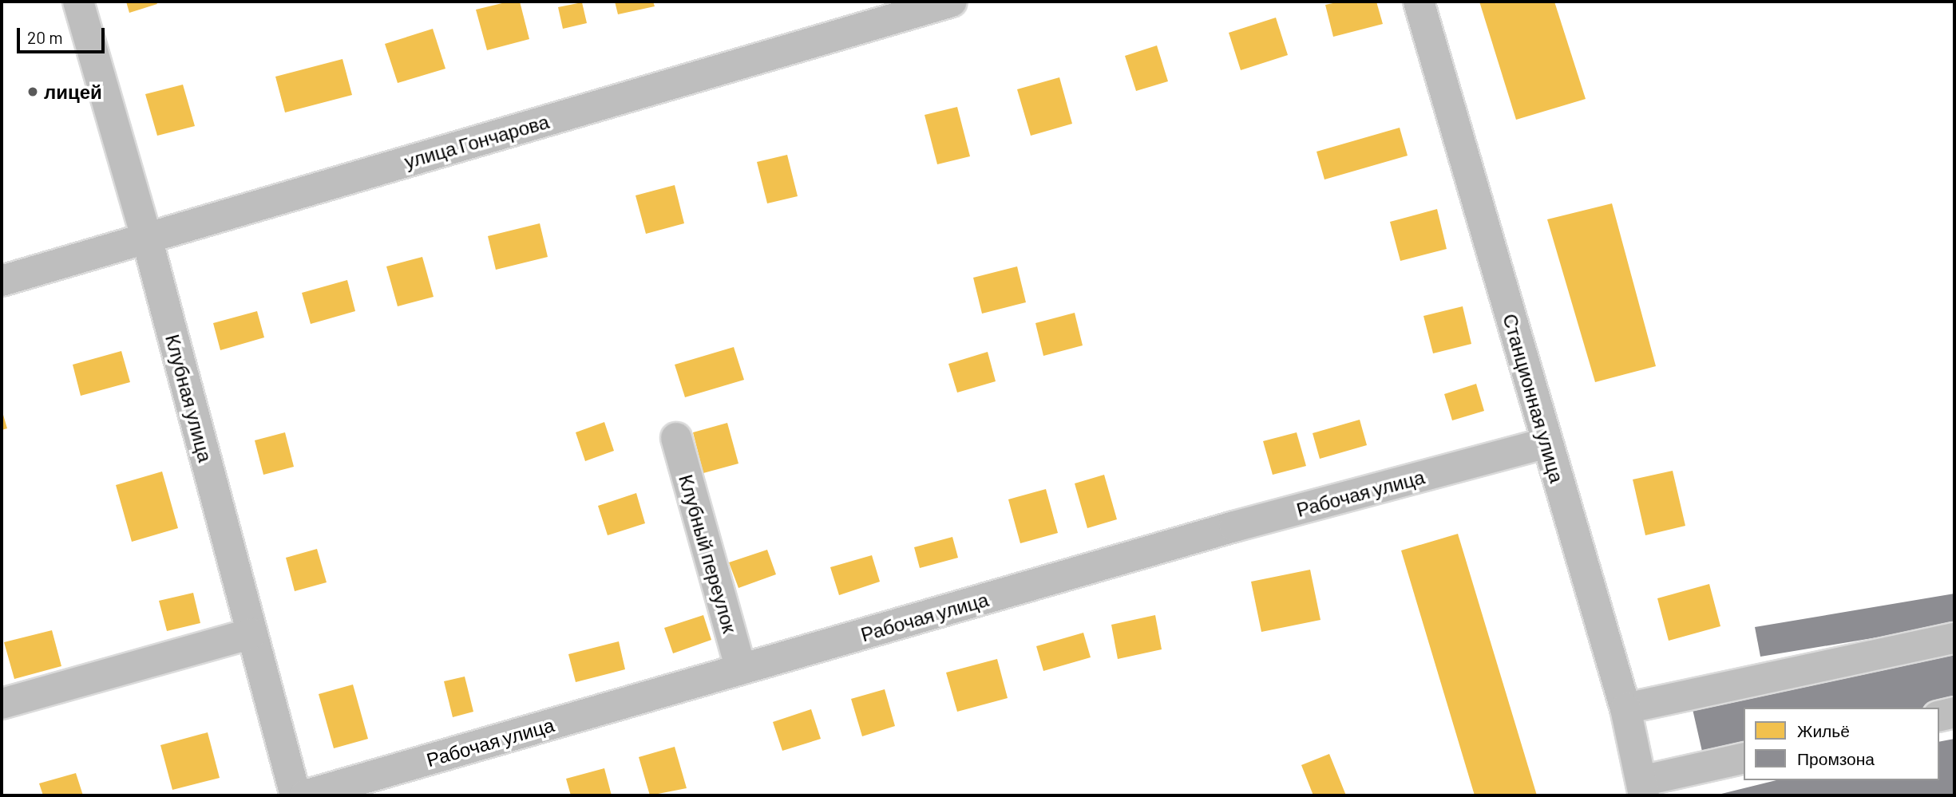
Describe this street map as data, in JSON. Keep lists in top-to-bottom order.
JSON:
{
  "streets": {
    "street": [
      "улица Гончарова",
      "Клубная улица",
      "Станционная улица",
      "Рабочая улица",
      "Клубный переулок"
    ]
  },
  "crossings": [
    ["улица Гончарова", "Клубная улица"],
    ["Станционная улица", "Рабочая улица"],
    ["Рабочая улица", "Клубный переулок"]
  ],
  "places": ["лицей"],
  "legend": ["Жильё", "Промзона"],
  "scale_bar": "20 m"
}
